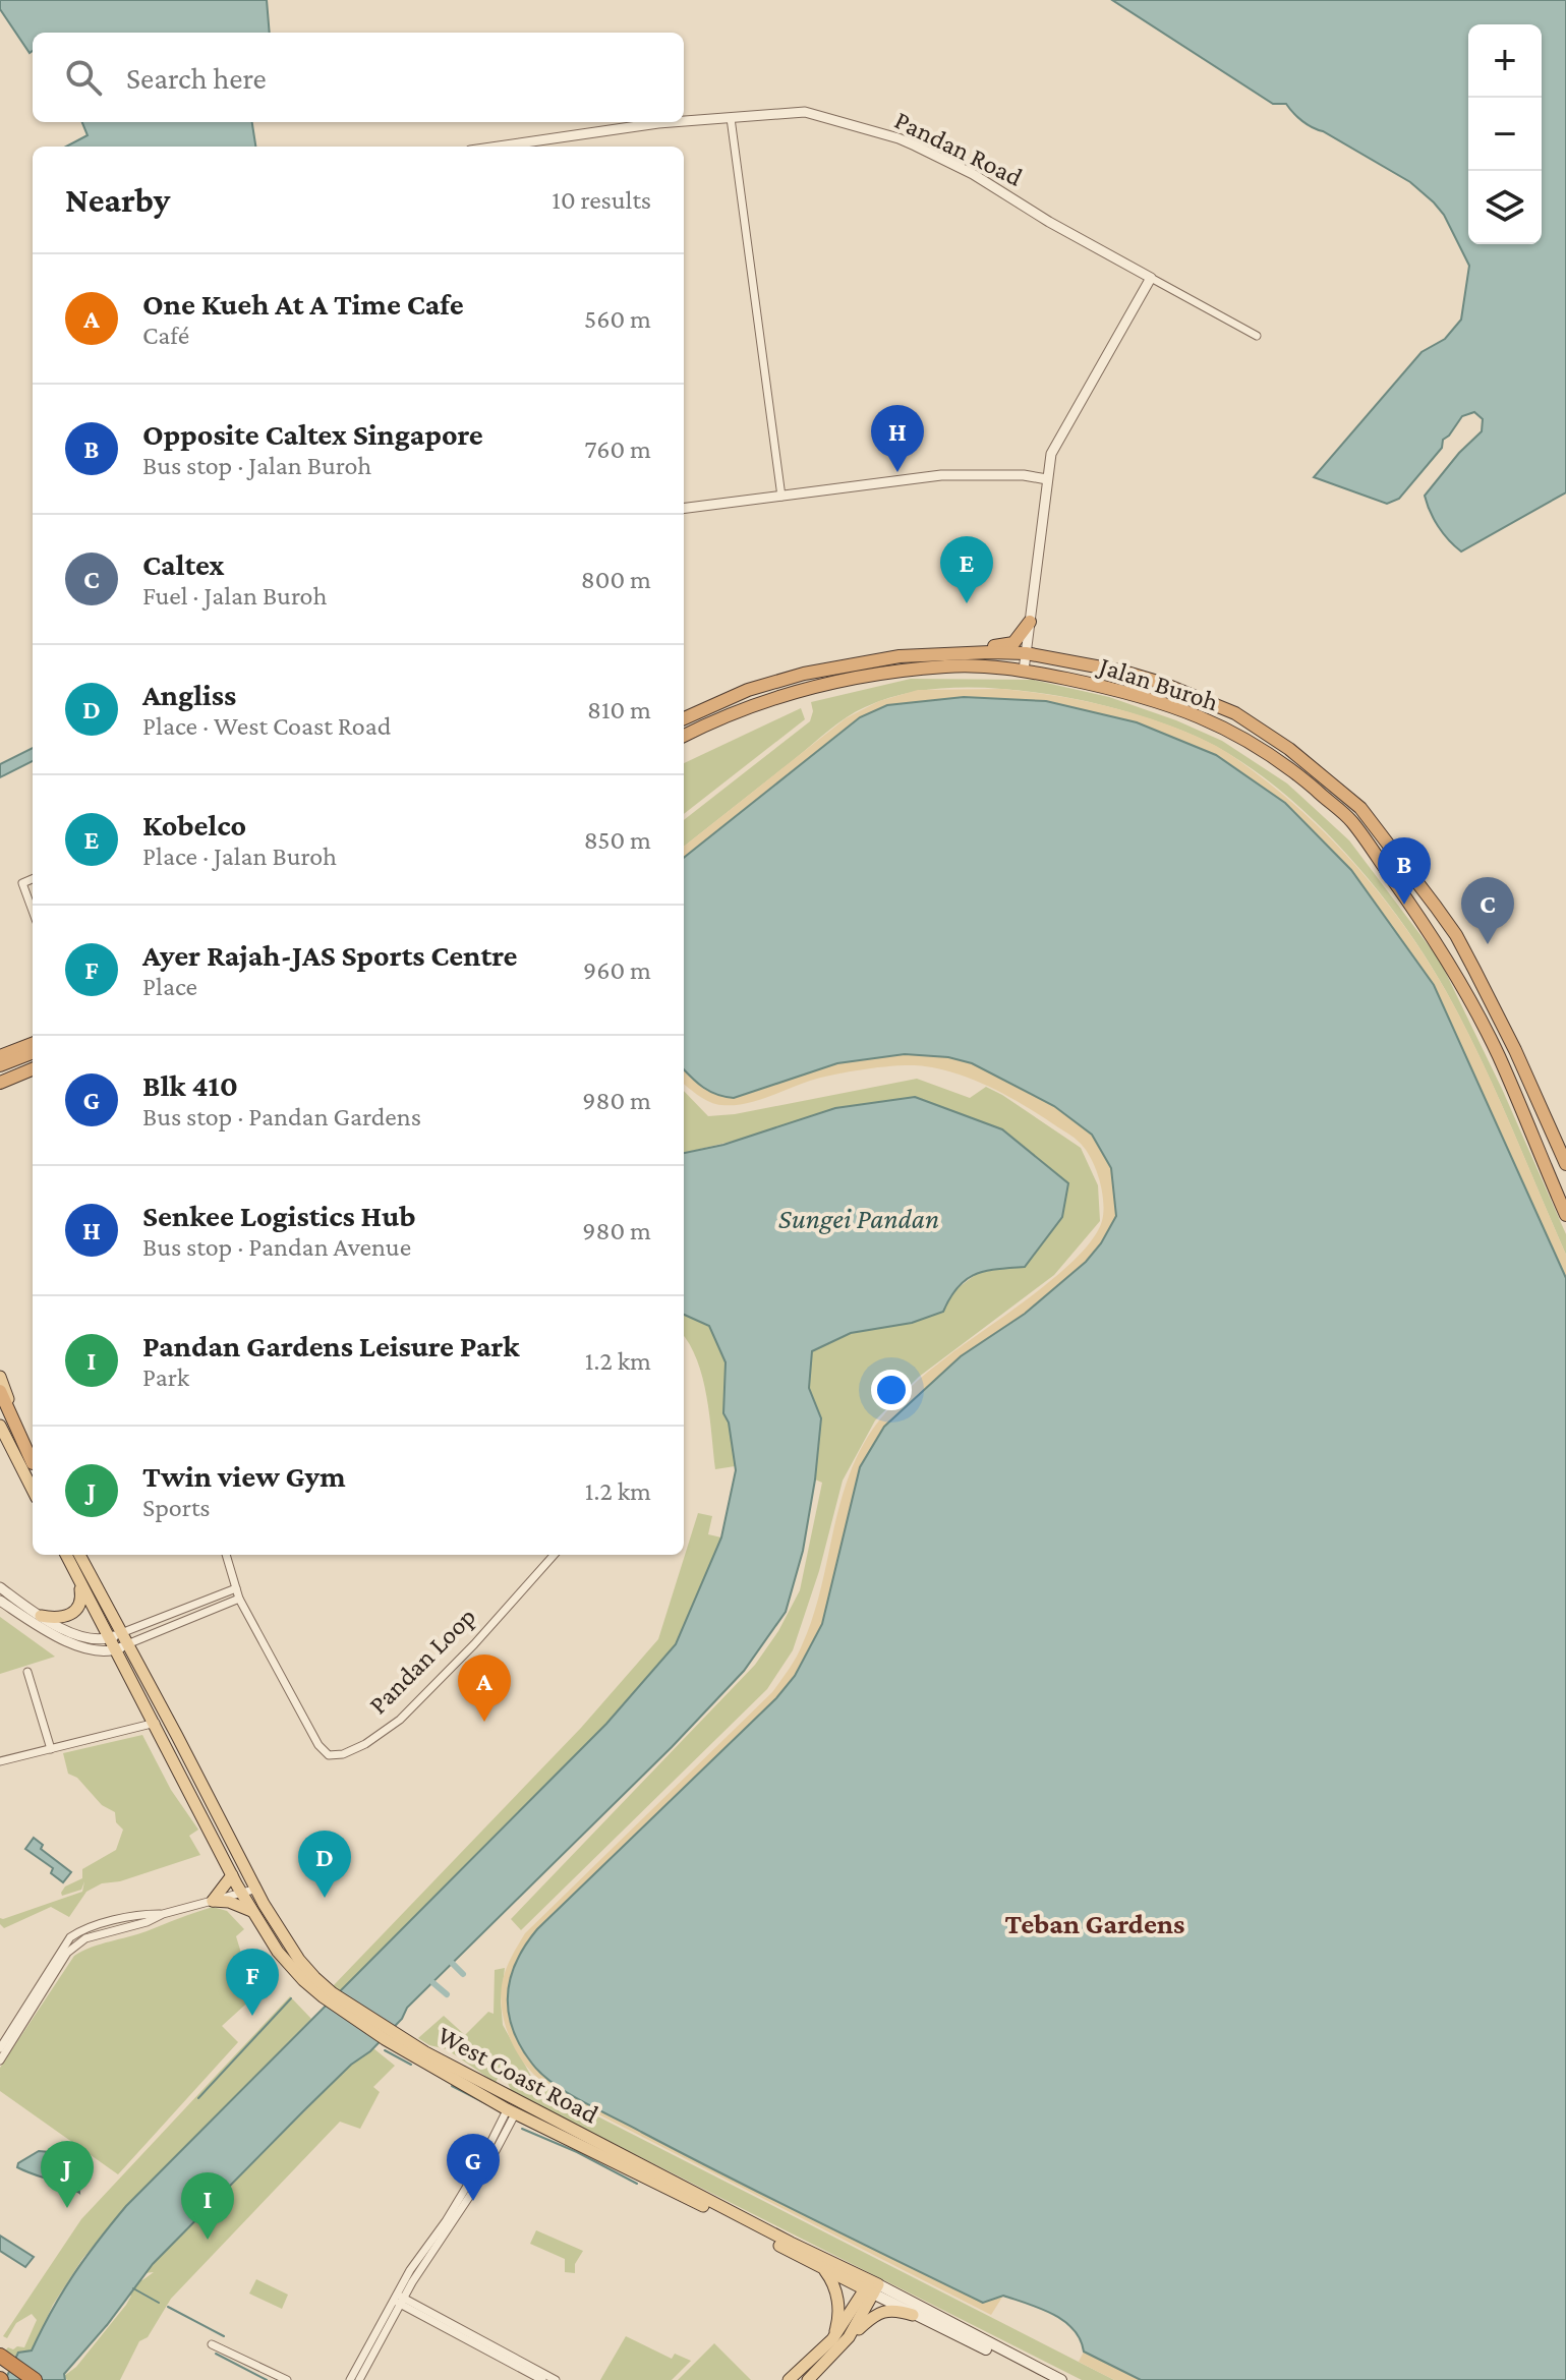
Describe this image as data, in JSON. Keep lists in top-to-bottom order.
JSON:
{
  "streets": {
    "highway": ["Jalan Buroh"],
    "main road": ["West Coast Road"],
    "street": ["Pandan Road", "Pandan Loop"]
  },
  "districts": ["Teban Gardens"],
  "water": ["Sungei Pandan"],
  "page": {
    "map_buttons": ["+", "−"],
    "search": "Search here",
    "heading": ["Nearby", "10 results"],
    "list": [
      {
        "mark": "A",
        "name": "One Kueh At A Time Cafe",
        "note": "Café",
        "value": "560 m"
      },
      {
        "mark": "B",
        "name": "Opposite Caltex Singapore",
        "note": "Bus stop · Jalan Buroh",
        "value": "760 m"
      },
      {
        "mark": "C",
        "name": "Caltex",
        "note": "Fuel · Jalan Buroh",
        "value": "800 m"
      },
      {
        "mark": "D",
        "name": "Angliss",
        "note": "Place · West Coast Road",
        "value": "810 m"
      },
      {
        "mark": "E",
        "name": "Kobelco",
        "note": "Place · Jalan Buroh",
        "value": "850 m"
      },
      {
        "mark": "F",
        "name": "Ayer Rajah-JAS Sports Centre",
        "note": "Place",
        "value": "960 m"
      },
      {
        "mark": "G",
        "name": "Blk 410",
        "note": "Bus stop · Pandan Gardens",
        "value": "980 m"
      },
      {
        "mark": "H",
        "name": "Senkee Logistics Hub",
        "note": "Bus stop · Pandan Avenue",
        "value": "980 m"
      },
      {
        "mark": "I",
        "name": "Pandan Gardens Leisure Park",
        "note": "Park",
        "value": "1.2 km"
      },
      {
        "mark": "J",
        "name": "Twin view Gym",
        "note": "Sports",
        "value": "1.2 km"
      }
    ],
    "pins": [
      "H",
      "E",
      "B",
      "C",
      "A",
      "D",
      "F",
      "G",
      "J",
      "I"
    ]
  }
}
